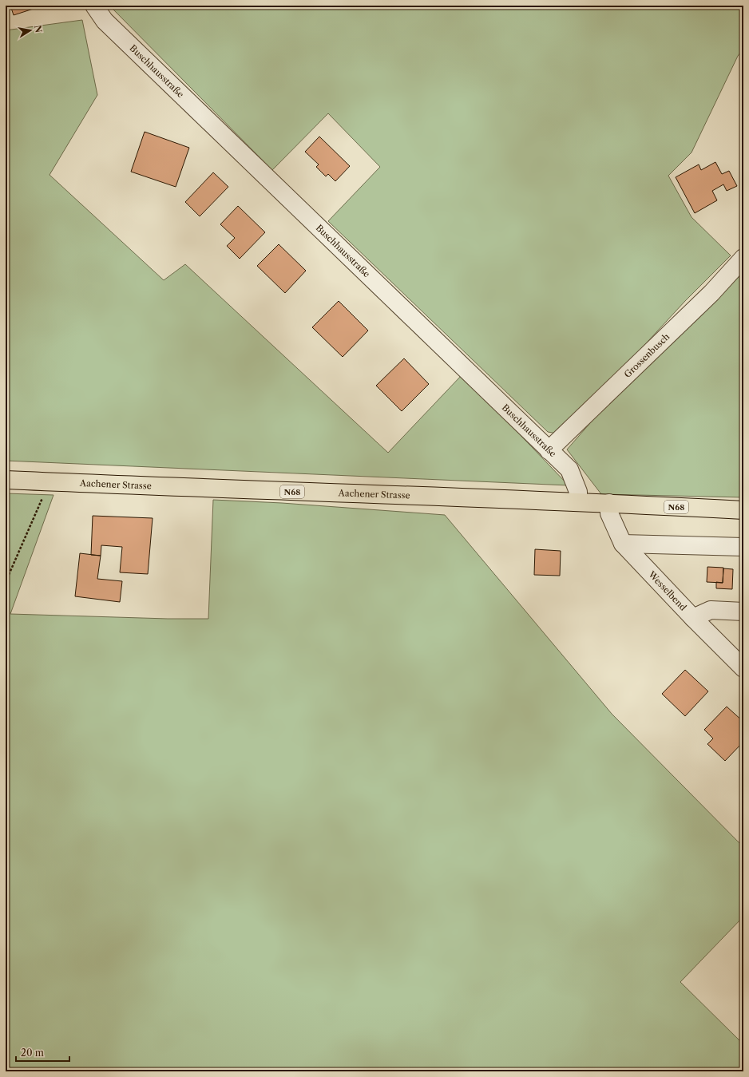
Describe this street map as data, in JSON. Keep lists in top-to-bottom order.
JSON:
{
  "streets": {
    "main road": ["Aachener Strasse", "N68"],
    "street": ["Buschhausstraße", "Grossenbusch", "Wesselbend"]
  },
  "crossings": [
    ["Buschhausstraße", "Grossenbusch"],
    ["Buschhausstraße", "Aachener Strasse"],
    ["Aachener Strasse", "Wesselbend"]
  ],
  "scale_bar": "20 m",
  "north": "right"
}
